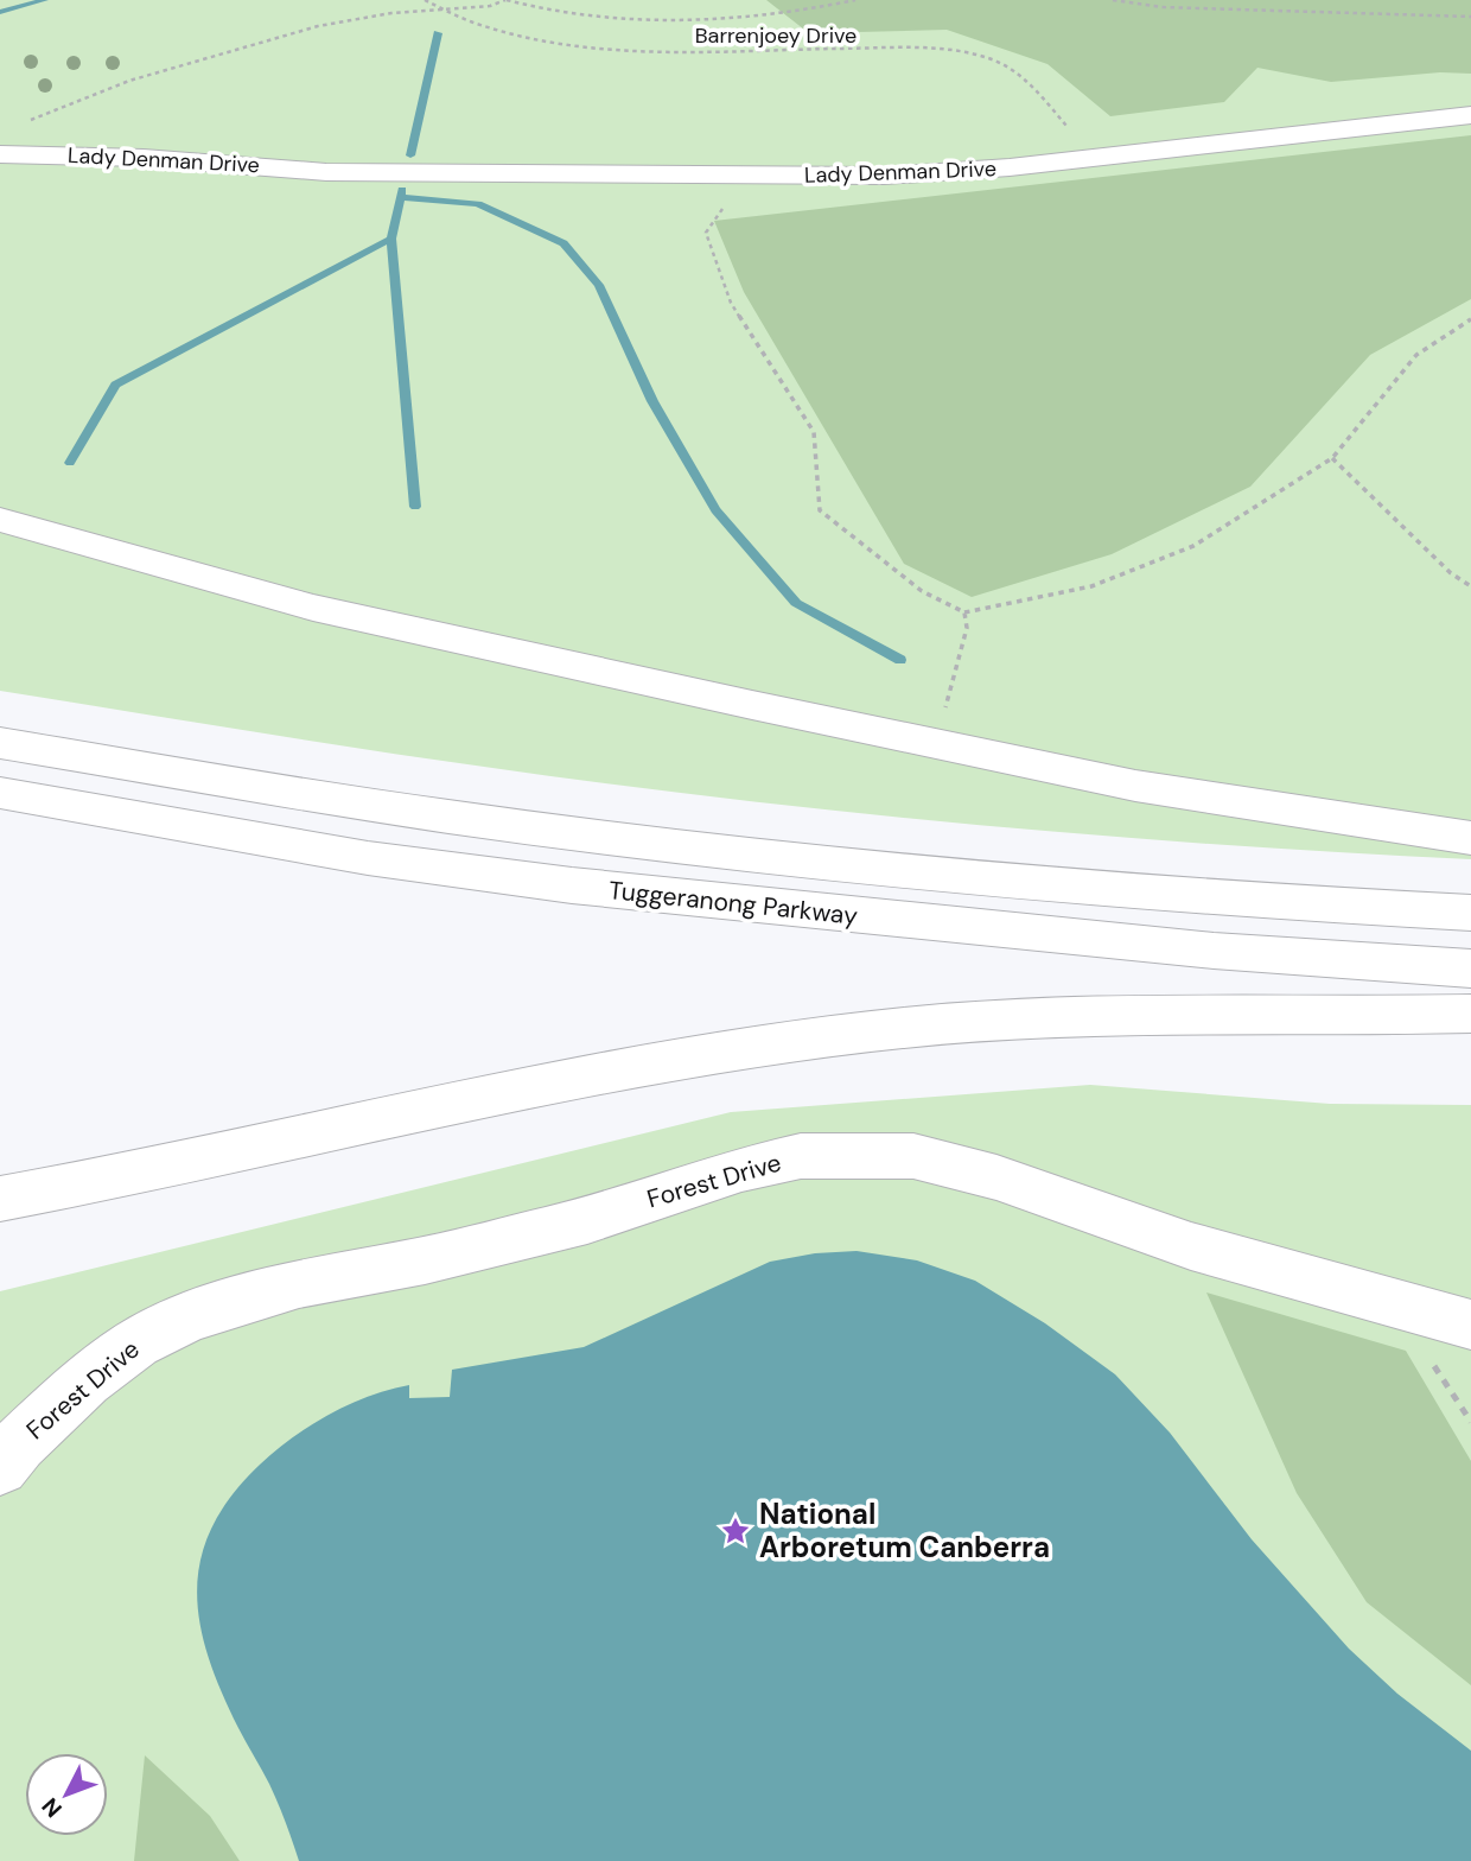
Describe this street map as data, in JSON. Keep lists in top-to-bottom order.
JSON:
{
  "streets": {
    "main road": ["Lady Denman Drive", "Tuggeranong Parkway", "Forest Drive"],
    "path": ["Barrenjoey Drive"]
  },
  "crossings": [
    ["Barrenjoey Drive", "Lady Denman Drive"]
  ],
  "places": {
    "place": ["National Arboretum Canberra"]
  },
  "north": "bottom left"
}
